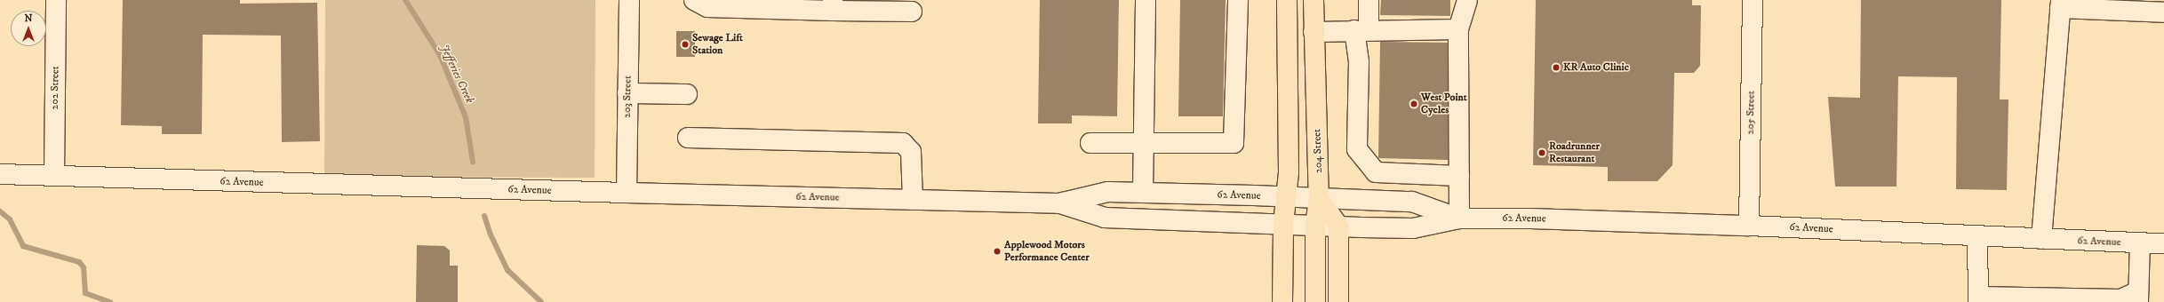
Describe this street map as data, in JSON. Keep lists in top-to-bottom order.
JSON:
{
  "streets": {
    "main road": ["204 Street"],
    "street": [
      "202 Street",
      "203 Street",
      "205 Street",
      "62 Avenue"
    ]
  },
  "crossings": [
    ["202 Street", "62 Avenue"],
    ["203 Street", "62 Avenue"],
    ["205 Street", "62 Avenue"],
    ["204 Street", "62 Avenue"]
  ],
  "water": ["Jefferies Creek"],
  "places": [
    "Sewage Lift Station",
    "KR Auto Clinic",
    "West Point Cycles",
    "Roadrunner Restaurant",
    "Applewood Motors Performance Center"
  ],
  "north": "top"
}
